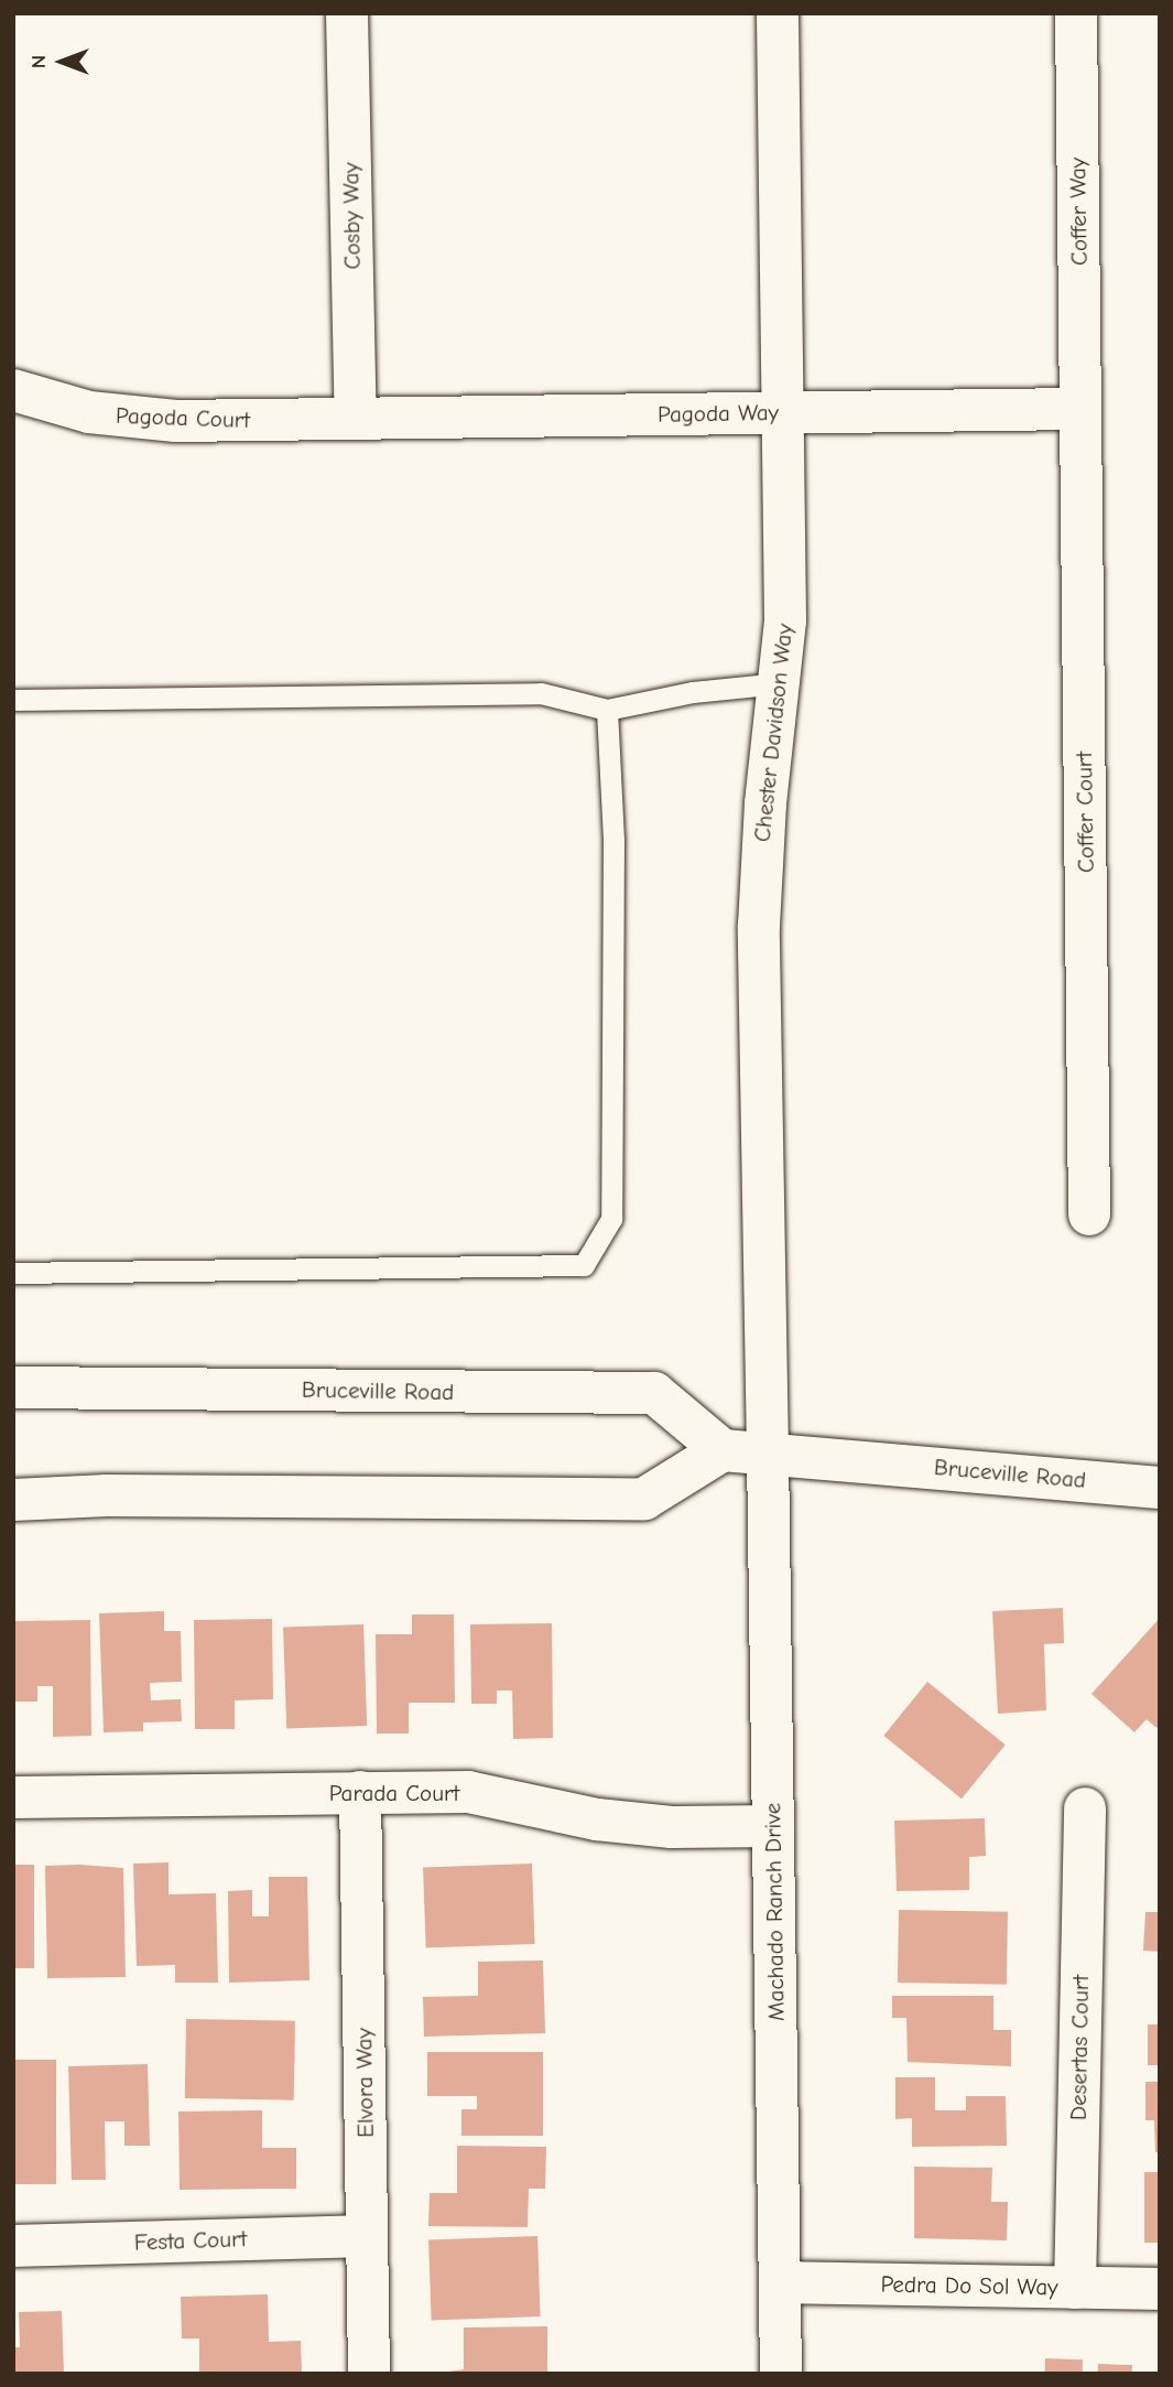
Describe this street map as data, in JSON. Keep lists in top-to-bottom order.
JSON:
{
  "streets": {
    "street": [
      "Coffer Way",
      "Cosby Way",
      "Pagoda Way",
      "Pagoda Court",
      "Chester Davidson Way",
      "Coffer Court",
      "Bruceville Road",
      "Parada Court",
      "Machado Ranch Drive",
      "Desertas Court",
      "Elvora Way",
      "Festa Court",
      "Pedra Do Sol Way"
    ]
  },
  "crossings": [
    ["Coffer Way", "Pagoda Way"],
    ["Coffer Way", "Coffer Court"],
    ["Cosby Way", "Pagoda Way"],
    ["Cosby Way", "Pagoda Court"],
    ["Pagoda Way", "Pagoda Court"],
    ["Pagoda Way", "Chester Davidson Way"],
    ["Pagoda Way", "Coffer Court"],
    ["Chester Davidson Way", "Bruceville Road"],
    ["Chester Davidson Way", "Machado Ranch Drive"],
    ["Bruceville Road", "Machado Ranch Drive"],
    ["Parada Court", "Machado Ranch Drive"],
    ["Parada Court", "Elvora Way"],
    ["Machado Ranch Drive", "Pedra Do Sol Way"],
    ["Desertas Court", "Pedra Do Sol Way"],
    ["Elvora Way", "Festa Court"]
  ],
  "north": "left"
}
